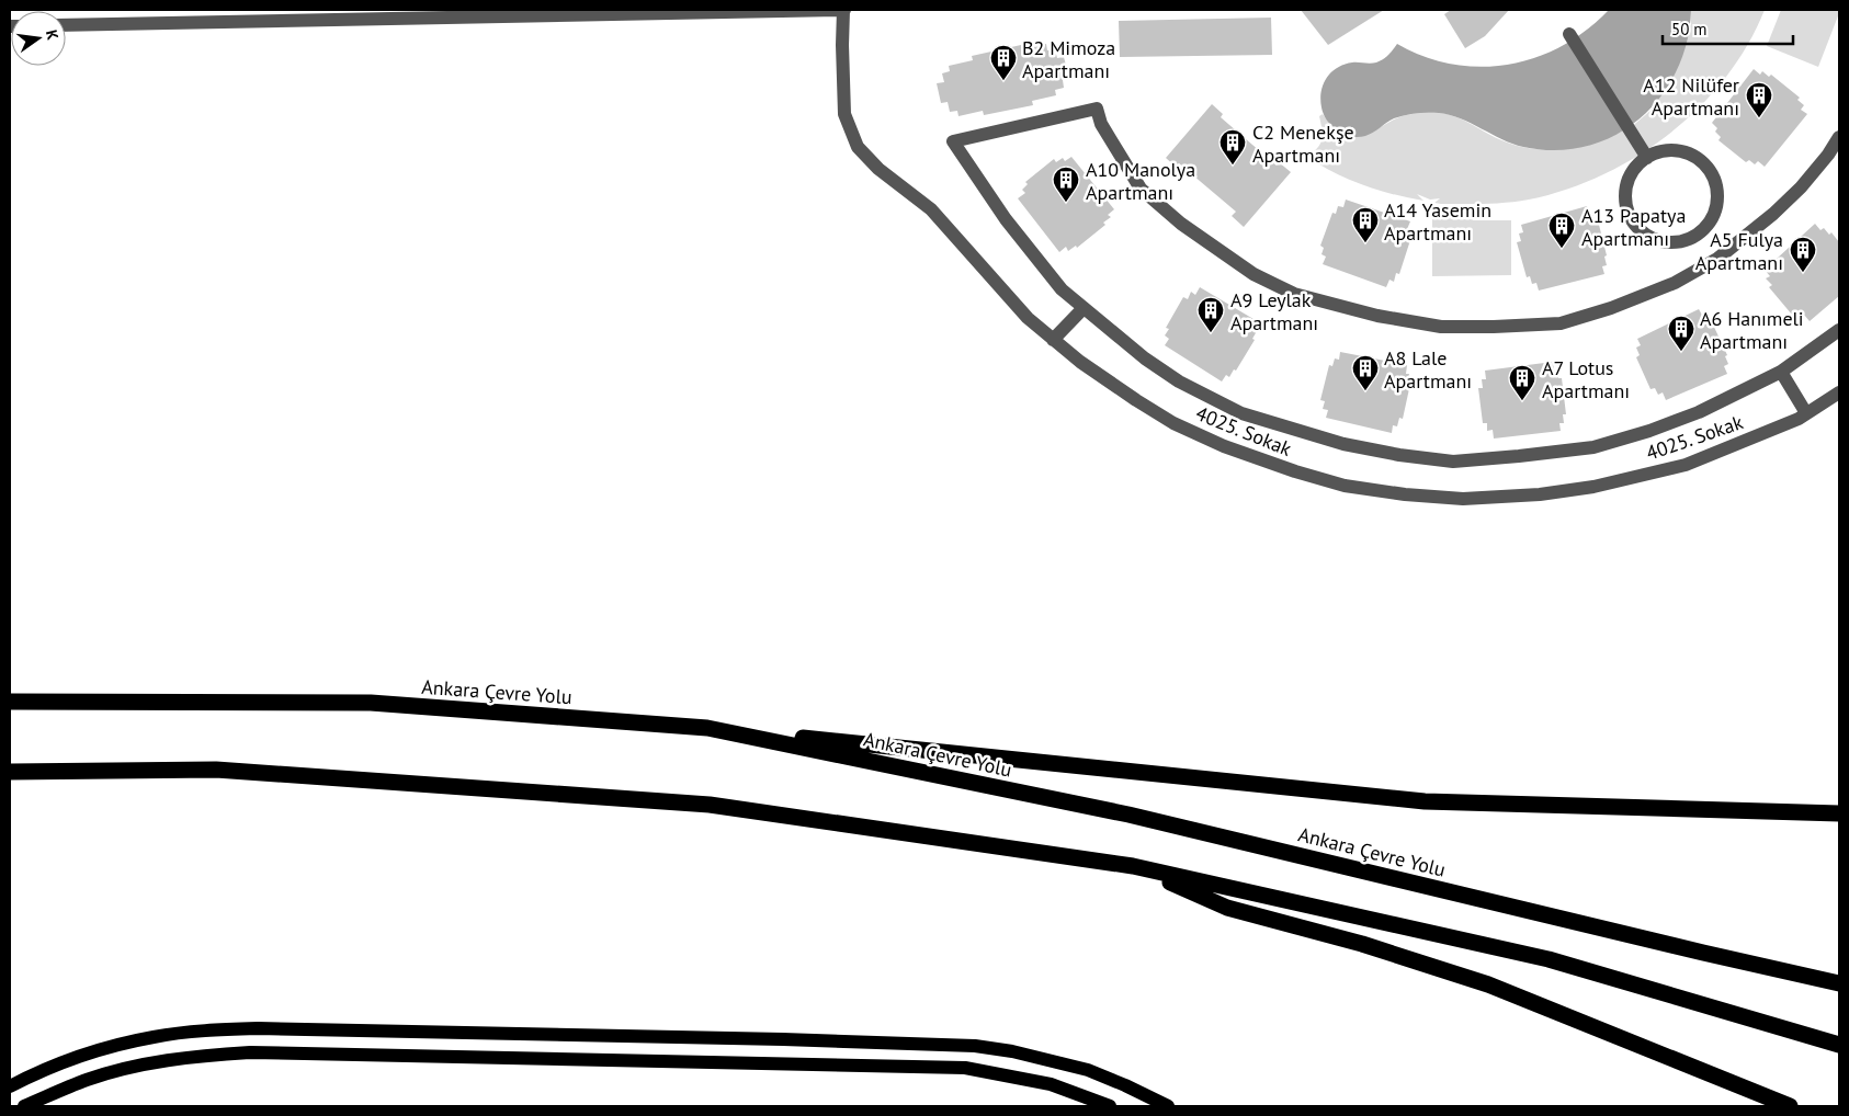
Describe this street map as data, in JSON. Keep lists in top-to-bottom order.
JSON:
{
  "streets": {
    "highway": ["Ankara Çevre Yolu"],
    "street": ["4025. Sokak"]
  },
  "places": {
    "building": [
      "B2 Mimoza Apartmanı",
      "A12 Nilüfer Apartmanı",
      "C2 Menekşe Apartmanı",
      "A10 Manolya Apartmanı",
      "A14 Yasemin Apartmanı",
      "A13 Papatya Apartmanı",
      "A5 Fulya Apartmanı",
      "A9 Leylak Apartmanı",
      "A6 Hanımeli Apartmanı",
      "A8 Lale Apartmanı",
      "A7 Lotus Apartmanı"
    ]
  },
  "scale_bar": "50 m",
  "north": "right"
}
